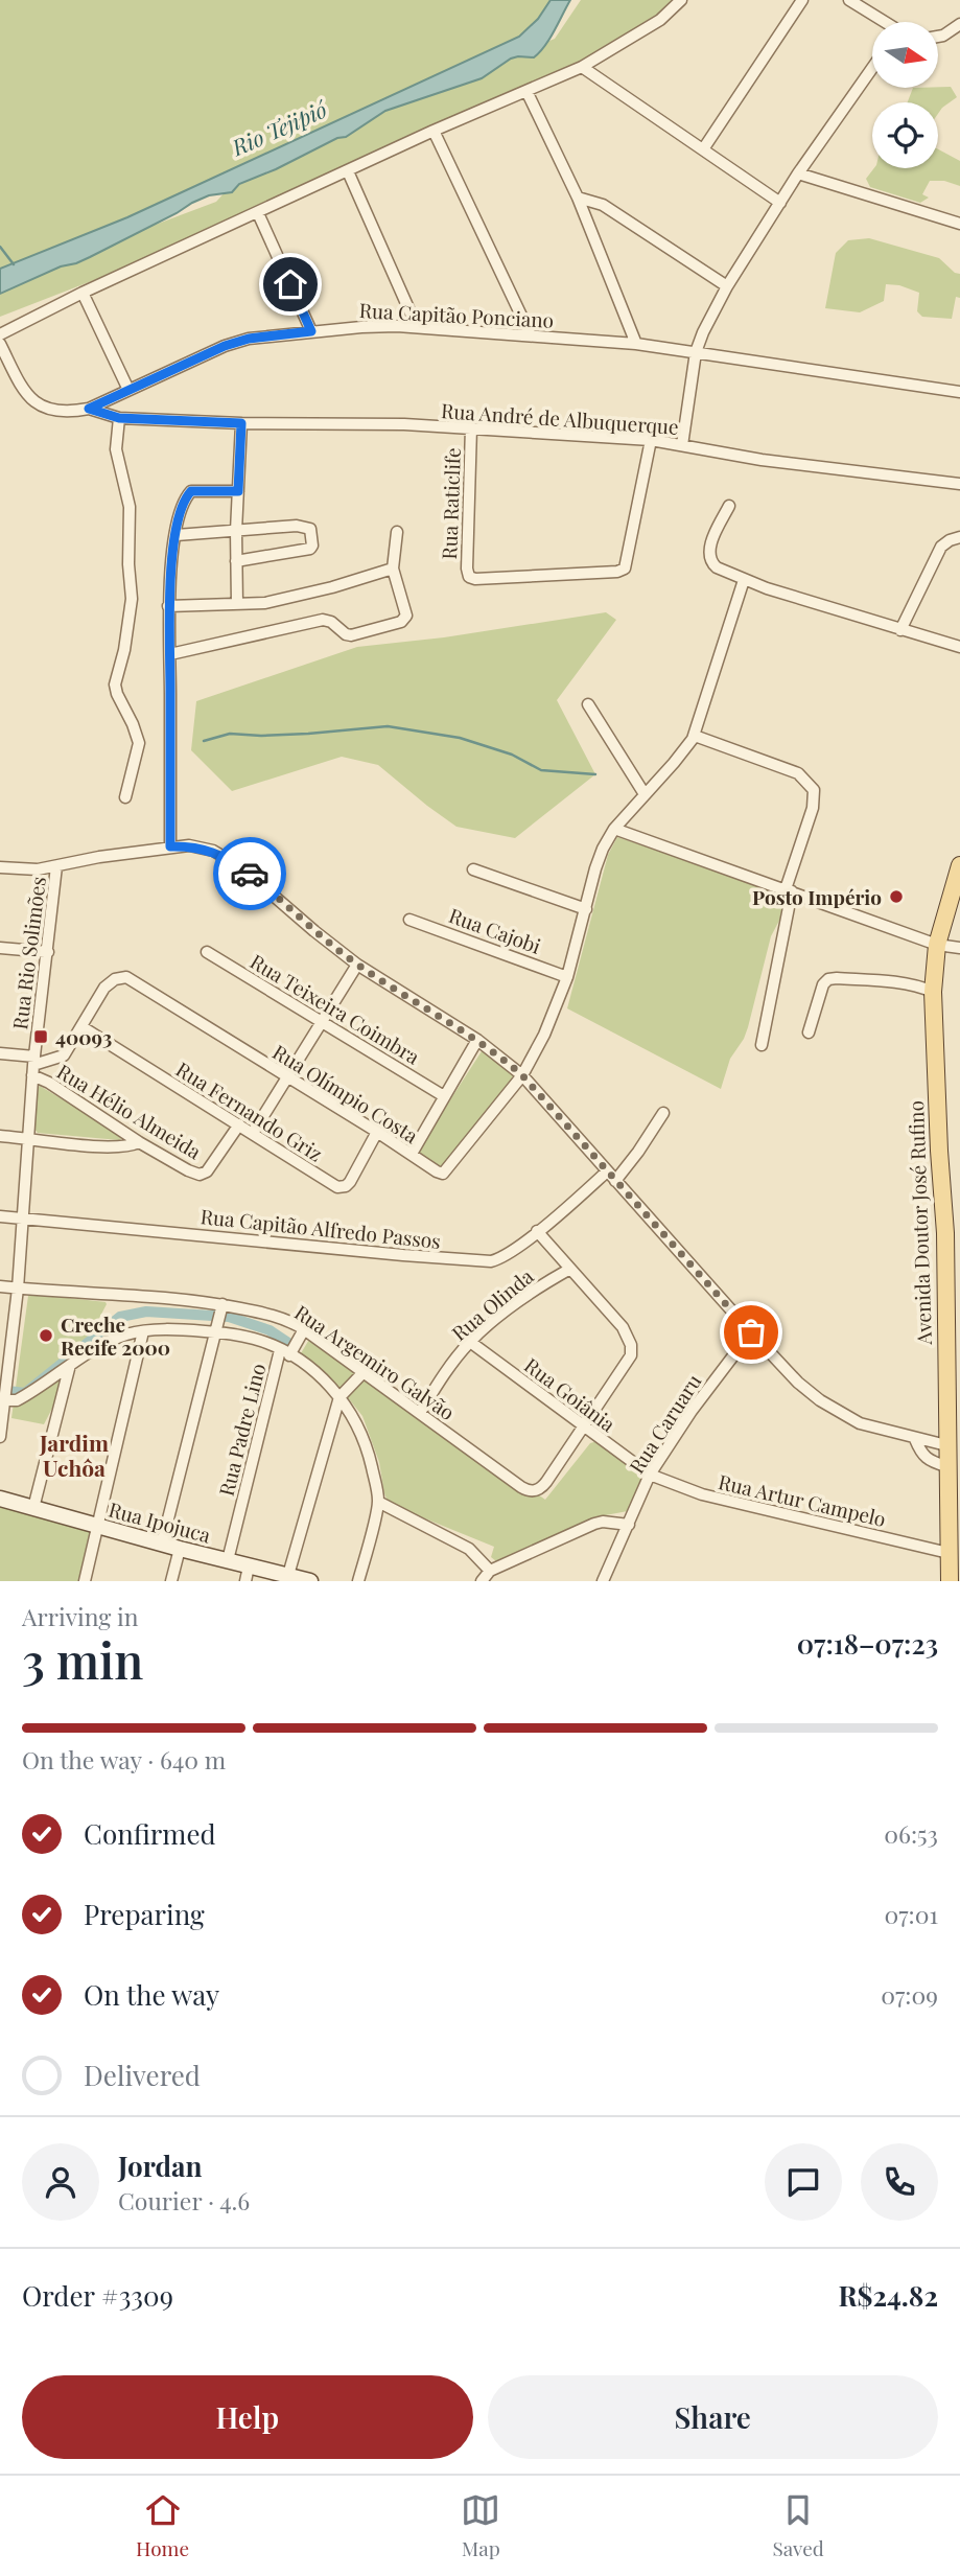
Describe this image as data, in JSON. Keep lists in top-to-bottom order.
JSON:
{
  "streets": {
    "main road": ["Avenida Doutor José Rufino", "Rua Ipojuca"],
    "street": [
      "Rua Capitão Ponciano",
      "Rua André de Albuquerque",
      "Rua Raticlife",
      "Rua Cajobi",
      "Rua Rio Solimões",
      "Rua Teixeira Coimbra",
      "Rua Olímpio Costa",
      "Rua Hélio Almeida",
      "Rua Fernando Griz",
      "Rua Capitão Alfredo Passos",
      "Rua Olinda",
      "Rua Argemiro Galvão",
      "Rua Goiânia",
      "Rua Caruaru",
      "Rua Padre Lino",
      "Rua Artur Campelo"
    ]
  },
  "crossings": [
    ["Rua Capitão Ponciano", "Rua André de Albuquerque"],
    ["Rua André de Albuquerque", "Rua Raticlife"],
    ["Rua Rio Solimões", "Rua Hélio Almeida"],
    ["Rua Rio Solimões", "Rua Capitão Alfredo Passos"],
    ["Rua Rio Solimões", "Rua Argemiro Galvão"],
    ["Rua Olímpio Costa", "Rua Fernando Griz"],
    ["Rua Hélio Almeida", "Rua Fernando Griz"],
    ["Avenida Doutor José Rufino", "Rua Artur Campelo"],
    ["Rua Olinda", "Rua Argemiro Galvão"],
    ["Rua Olinda", "Rua Goiânia"],
    ["Rua Argemiro Galvão", "Rua Goiânia"],
    ["Rua Argemiro Galvão", "Rua Padre Lino"],
    ["Rua Goiânia", "Rua Caruaru"],
    ["Rua Goiânia", "Rua Artur Campelo"],
    ["Rua Caruaru", "Rua Artur Campelo"],
    ["Rua Padre Lino", "Rua Ipojuca"]
  ],
  "districts": ["Jardim Uchôa"],
  "water": ["Rio Tejipió"],
  "places": {
    "other": ["Posto Império", "Creche Recife 2000"],
    "transit": ["40093"]
  },
  "north": "right",
  "page": {
    "heading": ["3 min", "Arriving in", "07:18–07:23"],
    "panel": [
      "Jordan",
      "Courier · 4.6",
      "Order #3309",
      "R$24.82"
    ],
    "bar": "On the way · 640 m",
    "list": [
      ["Confirmed", "06:53"],
      ["Preparing", "07:01"],
      ["On the way", "07:09"],
      "Delivered"
    ],
    "buttons": ["Help", "Share"],
    "tabs": ["Home", "Map", "Saved"]
  }
}
